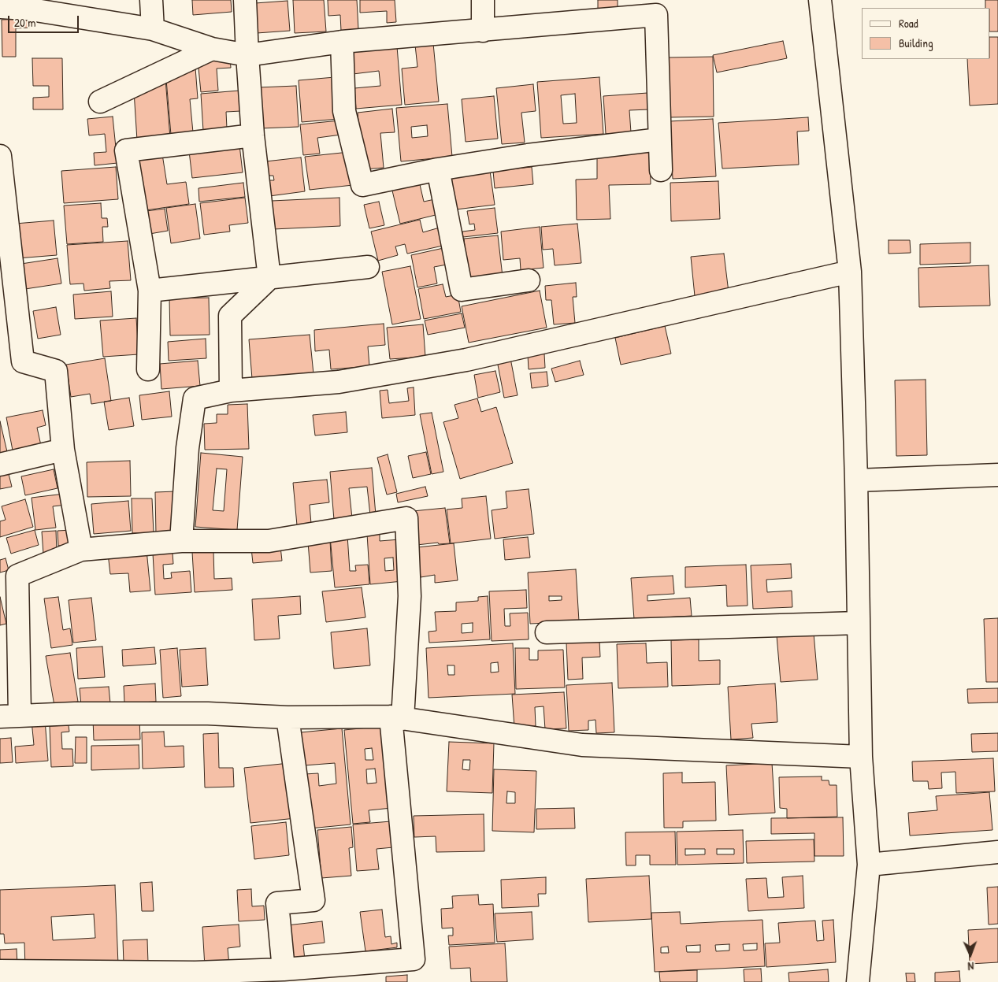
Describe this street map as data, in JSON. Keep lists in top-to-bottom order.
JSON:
{
  "legend": ["Road", "Building"],
  "scale_bar": "20 m",
  "north": "bottom"
}
